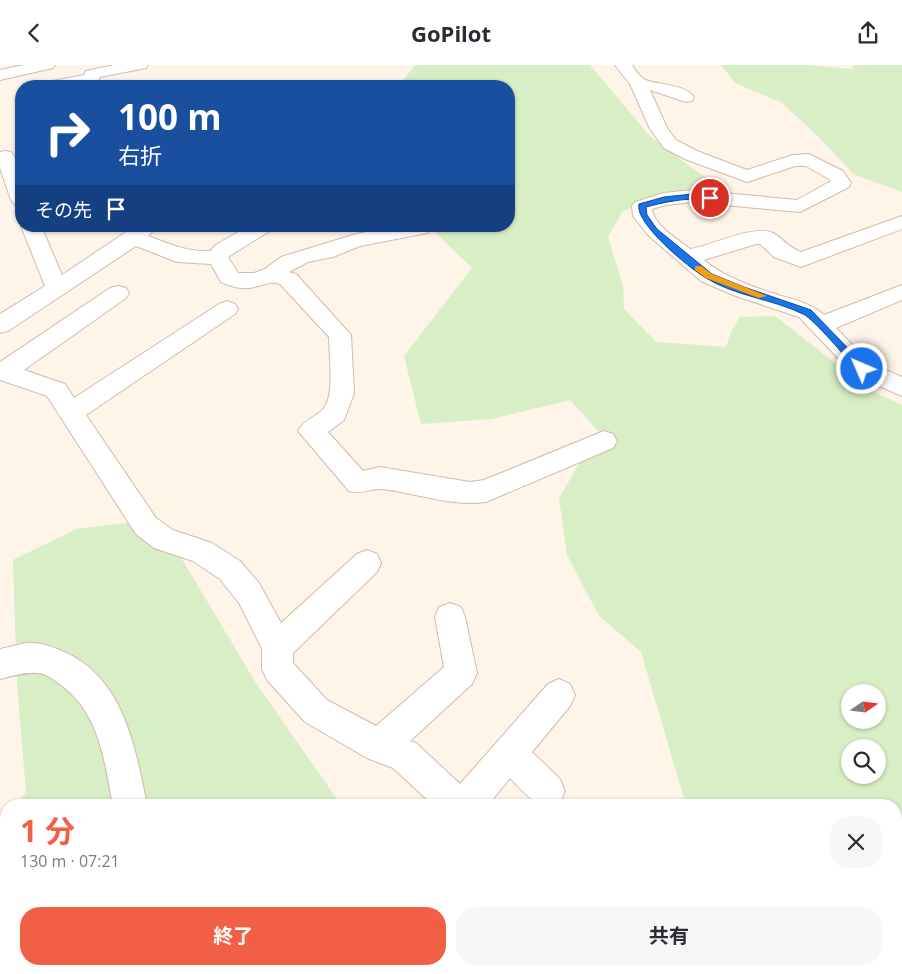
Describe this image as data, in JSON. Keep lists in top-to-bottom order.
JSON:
{
  "north": "right",
  "page": {
    "header": "GoPilot",
    "turn": ["100 m", "右折"],
    "then": "その先",
    "heading": ["1 分", "130 m · 07:21"],
    "buttons": ["終了", "共有"]
  }
}
